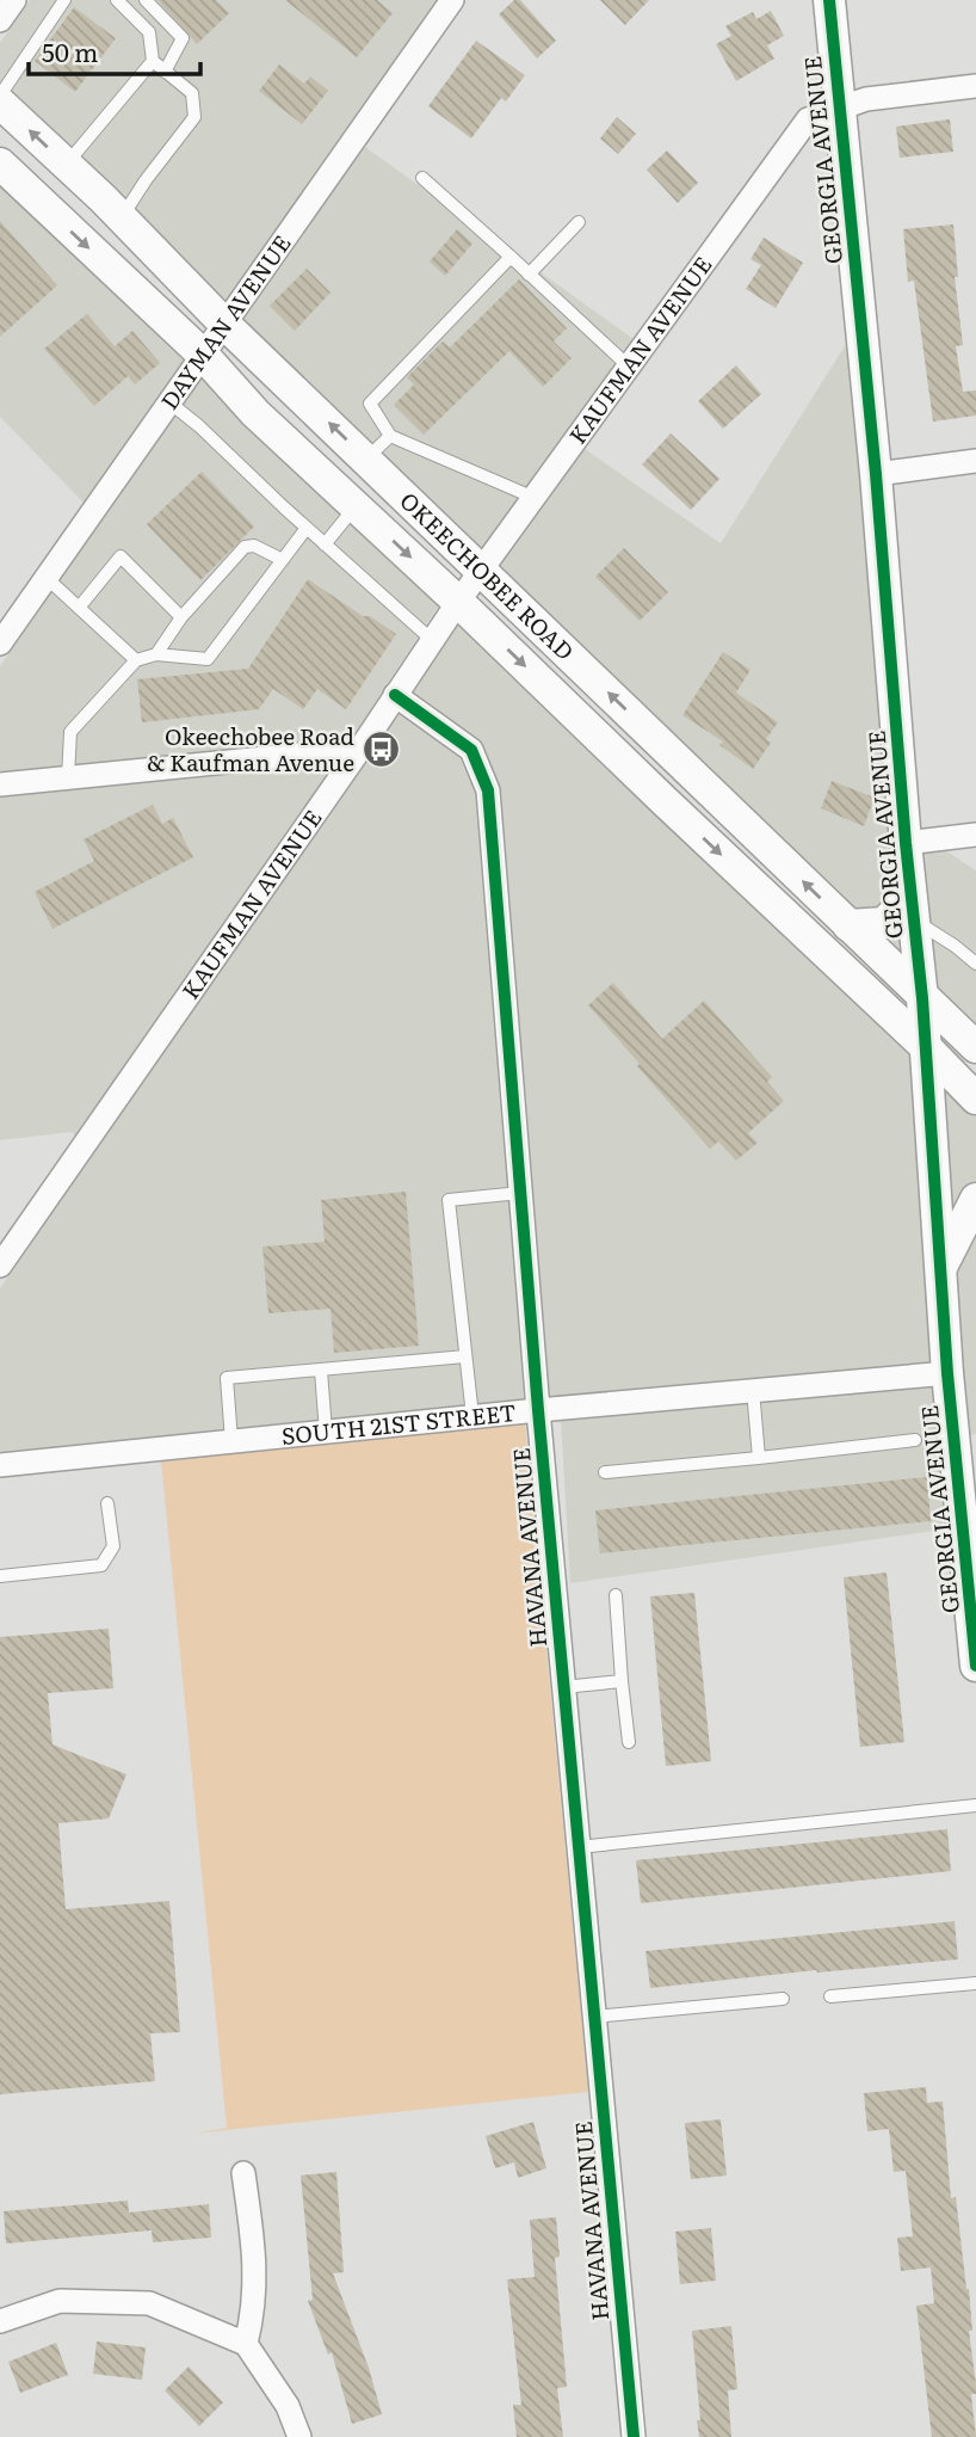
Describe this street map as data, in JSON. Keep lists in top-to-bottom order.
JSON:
{
  "streets": {
    "main road": ["GEORGIA AVENUE", "OKEECHOBEE ROAD"],
    "street": [
      "DAYMAN AVENUE",
      "KAUFMAN AVENUE",
      "SOUTH 21ST STREET",
      "HAVANA AVENUE"
    ]
  },
  "crossings": [
    ["GEORGIA AVENUE", "KAUFMAN AVENUE"],
    ["GEORGIA AVENUE", "OKEECHOBEE ROAD"],
    ["GEORGIA AVENUE", "SOUTH 21ST STREET"],
    ["DAYMAN AVENUE", "OKEECHOBEE ROAD"],
    ["KAUFMAN AVENUE", "OKEECHOBEE ROAD"],
    ["KAUFMAN AVENUE", "HAVANA AVENUE"],
    ["SOUTH 21ST STREET", "HAVANA AVENUE"]
  ],
  "places": {
    "bus stop": ["Okeechobee Road & Kaufman Avenue"]
  },
  "scale_bar": "50 m"
}
